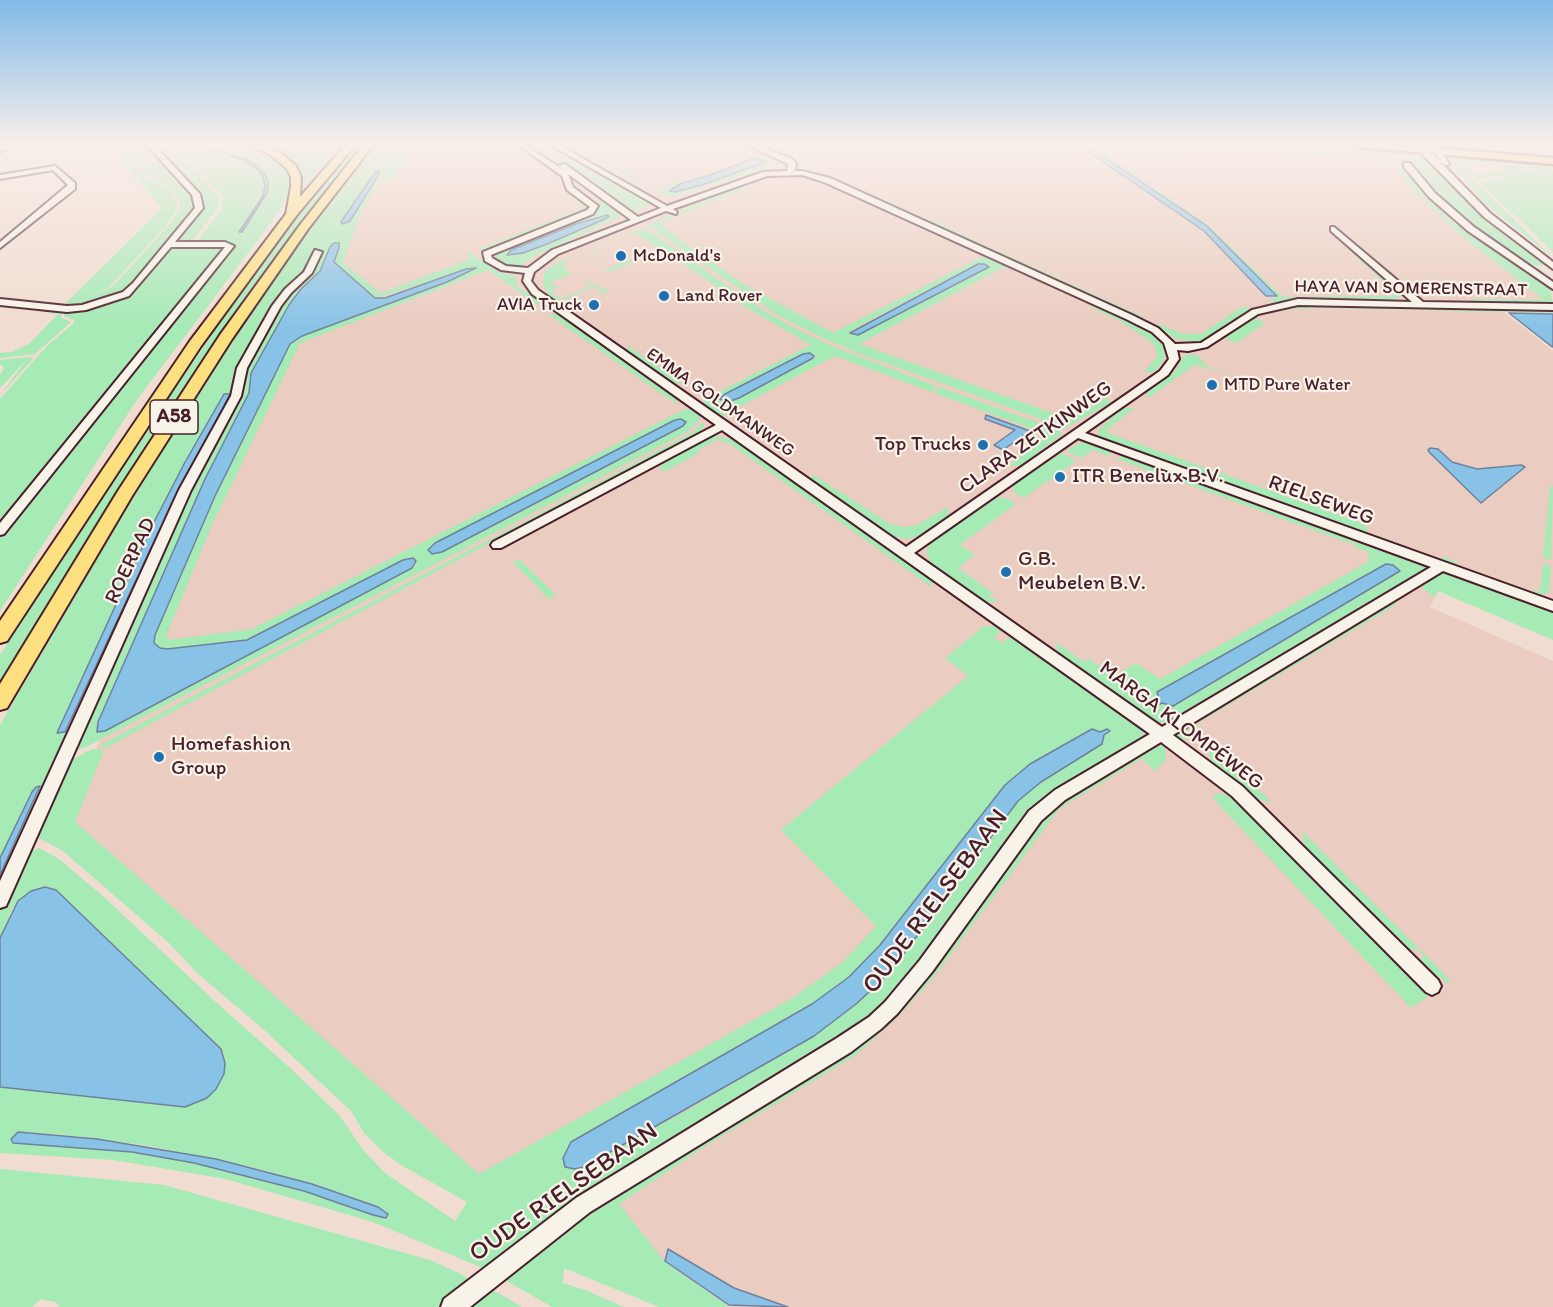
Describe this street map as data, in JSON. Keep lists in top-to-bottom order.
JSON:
{
  "streets": {
    "highway": ["A58"],
    "street": [
      "HAYA VAN SOMERENSTRAAT",
      "EMMA GOLDMANWEG",
      "CLARA ZETKINWEG",
      "RIELSEWEG",
      "ROERPAD",
      "MARGA KLOMPÉWEG",
      "OUDE RIELSEBAAN"
    ]
  },
  "crossings": [
    ["HAYA VAN SOMERENSTRAAT", "CLARA ZETKINWEG"],
    ["EMMA GOLDMANWEG", "CLARA ZETKINWEG"],
    ["EMMA GOLDMANWEG", "MARGA KLOMPÉWEG"],
    ["CLARA ZETKINWEG", "RIELSEWEG"],
    ["CLARA ZETKINWEG", "MARGA KLOMPÉWEG"],
    ["RIELSEWEG", "OUDE RIELSEBAAN"],
    ["MARGA KLOMPÉWEG", "OUDE RIELSEBAAN"]
  ],
  "places": [
    "McDonald's",
    "Land Rover",
    "AVIA Truck",
    "MTD Pure Water",
    "Top Trucks",
    "ITR Benelux B.V.",
    "G.B. Meubelen B.V.",
    "Homefashion Group"
  ]
}
